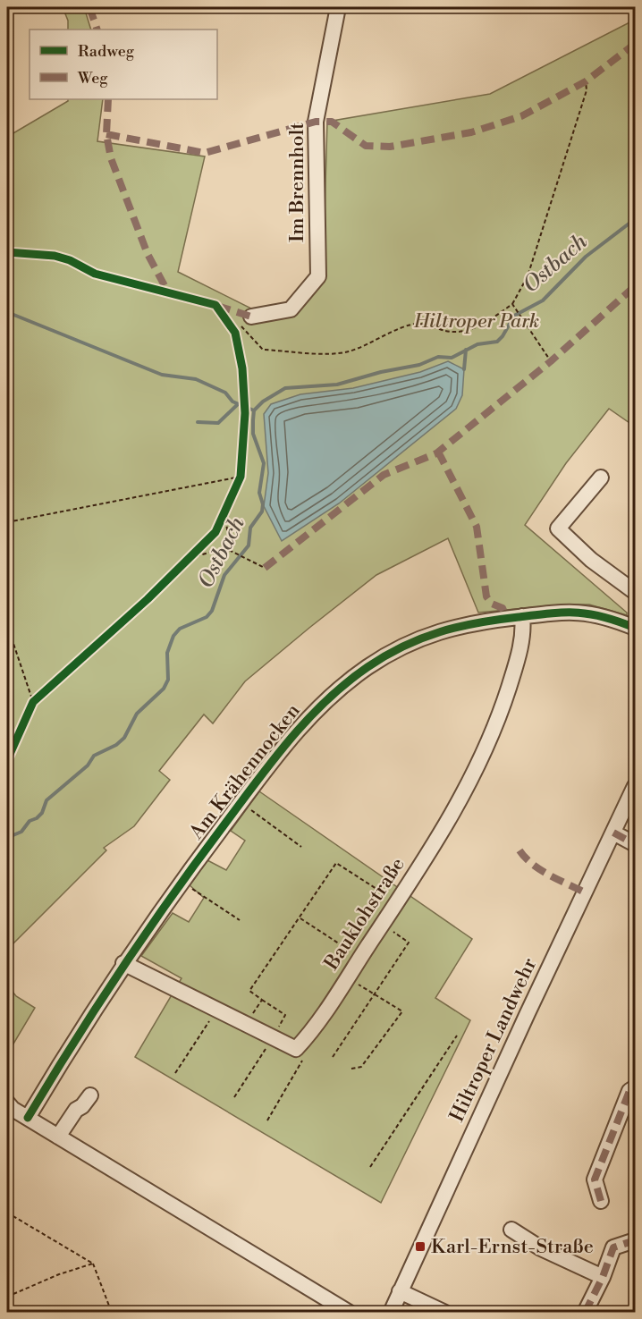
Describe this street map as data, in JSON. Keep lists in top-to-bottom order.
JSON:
{
  "streets": {
    "street": [
      "Im Brennholt",
      "Am Krähennocken",
      "Bauklohstraße",
      "Hiltroper Landwehr"
    ]
  },
  "crossings": [
    ["Am Krähennocken", "Bauklohstraße"]
  ],
  "water": ["Ostbach"],
  "parks": ["Hiltroper Park"],
  "places": {
    "transit": ["Karl-Ernst-Straße"]
  },
  "legend": ["Radweg", "Weg"]
}
